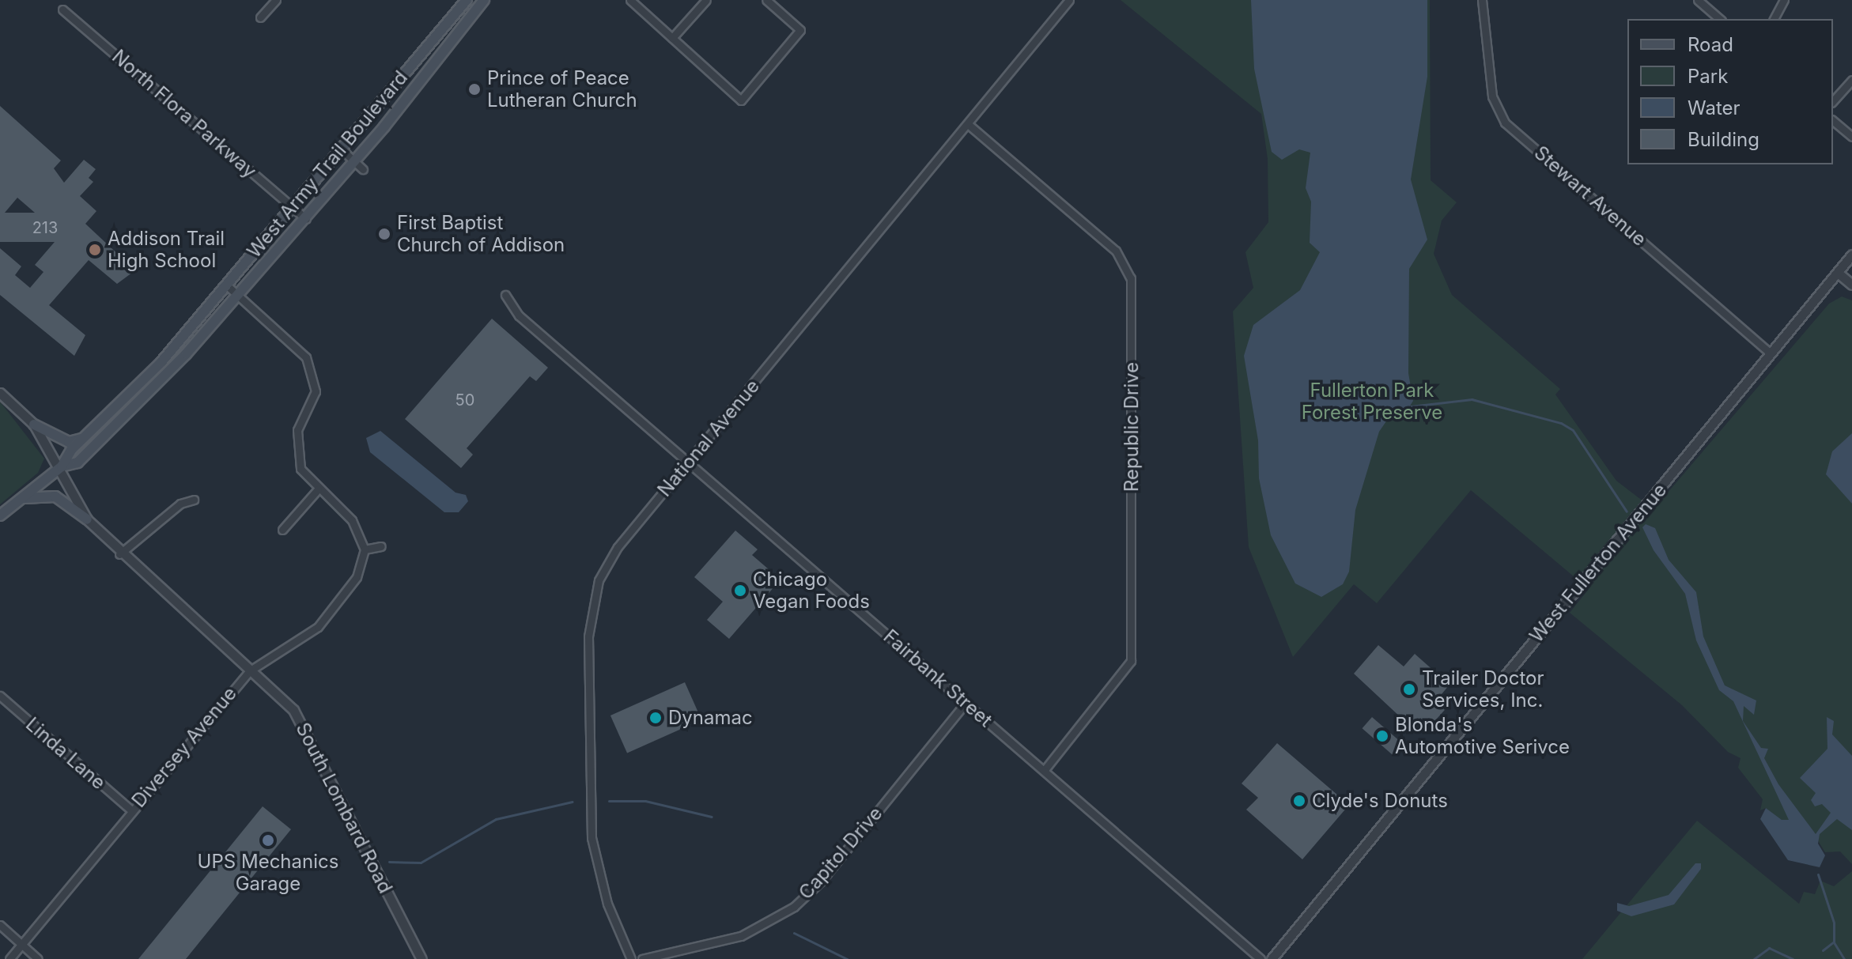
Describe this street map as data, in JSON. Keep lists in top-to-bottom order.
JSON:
{
  "streets": {
    "main road": ["West Army Trail Boulevard"],
    "street": [
      "North Flora Parkway",
      "Stewart Avenue",
      "Republic Drive",
      "National Avenue",
      "West Fullerton Avenue",
      "Fairbank Street",
      "Diversey Avenue",
      "Linda Lane",
      "South Lombard Road",
      "Capitol Drive"
    ]
  },
  "crossings": [
    ["North Flora Parkway", "West Army Trail Boulevard"],
    ["West Army Trail Boulevard", "South Lombard Road"],
    ["Stewart Avenue", "West Fullerton Avenue"],
    ["Republic Drive", "National Avenue"],
    ["Republic Drive", "Fairbank Street"],
    ["National Avenue", "Fairbank Street"],
    ["Fairbank Street", "Capitol Drive"],
    ["Diversey Avenue", "Linda Lane"],
    ["Diversey Avenue", "South Lombard Road"]
  ],
  "parks": ["Fullerton Park Forest Preserve"],
  "places": [
    "Prince of Peace Lutheran Church",
    "First Baptist Church of Addison",
    "Addison Trail High School",
    "Chicago Vegan Foods",
    "Trailer Doctor Services, Inc.",
    "Dynamac",
    "Blonda's Automotive Serivce",
    "Clyde's Donuts",
    "UPS Mechanics Garage"
  ],
  "house_numbers": ["213", "50"],
  "legend": [
    "Road",
    "Park",
    "Water",
    "Building"
  ]
}
